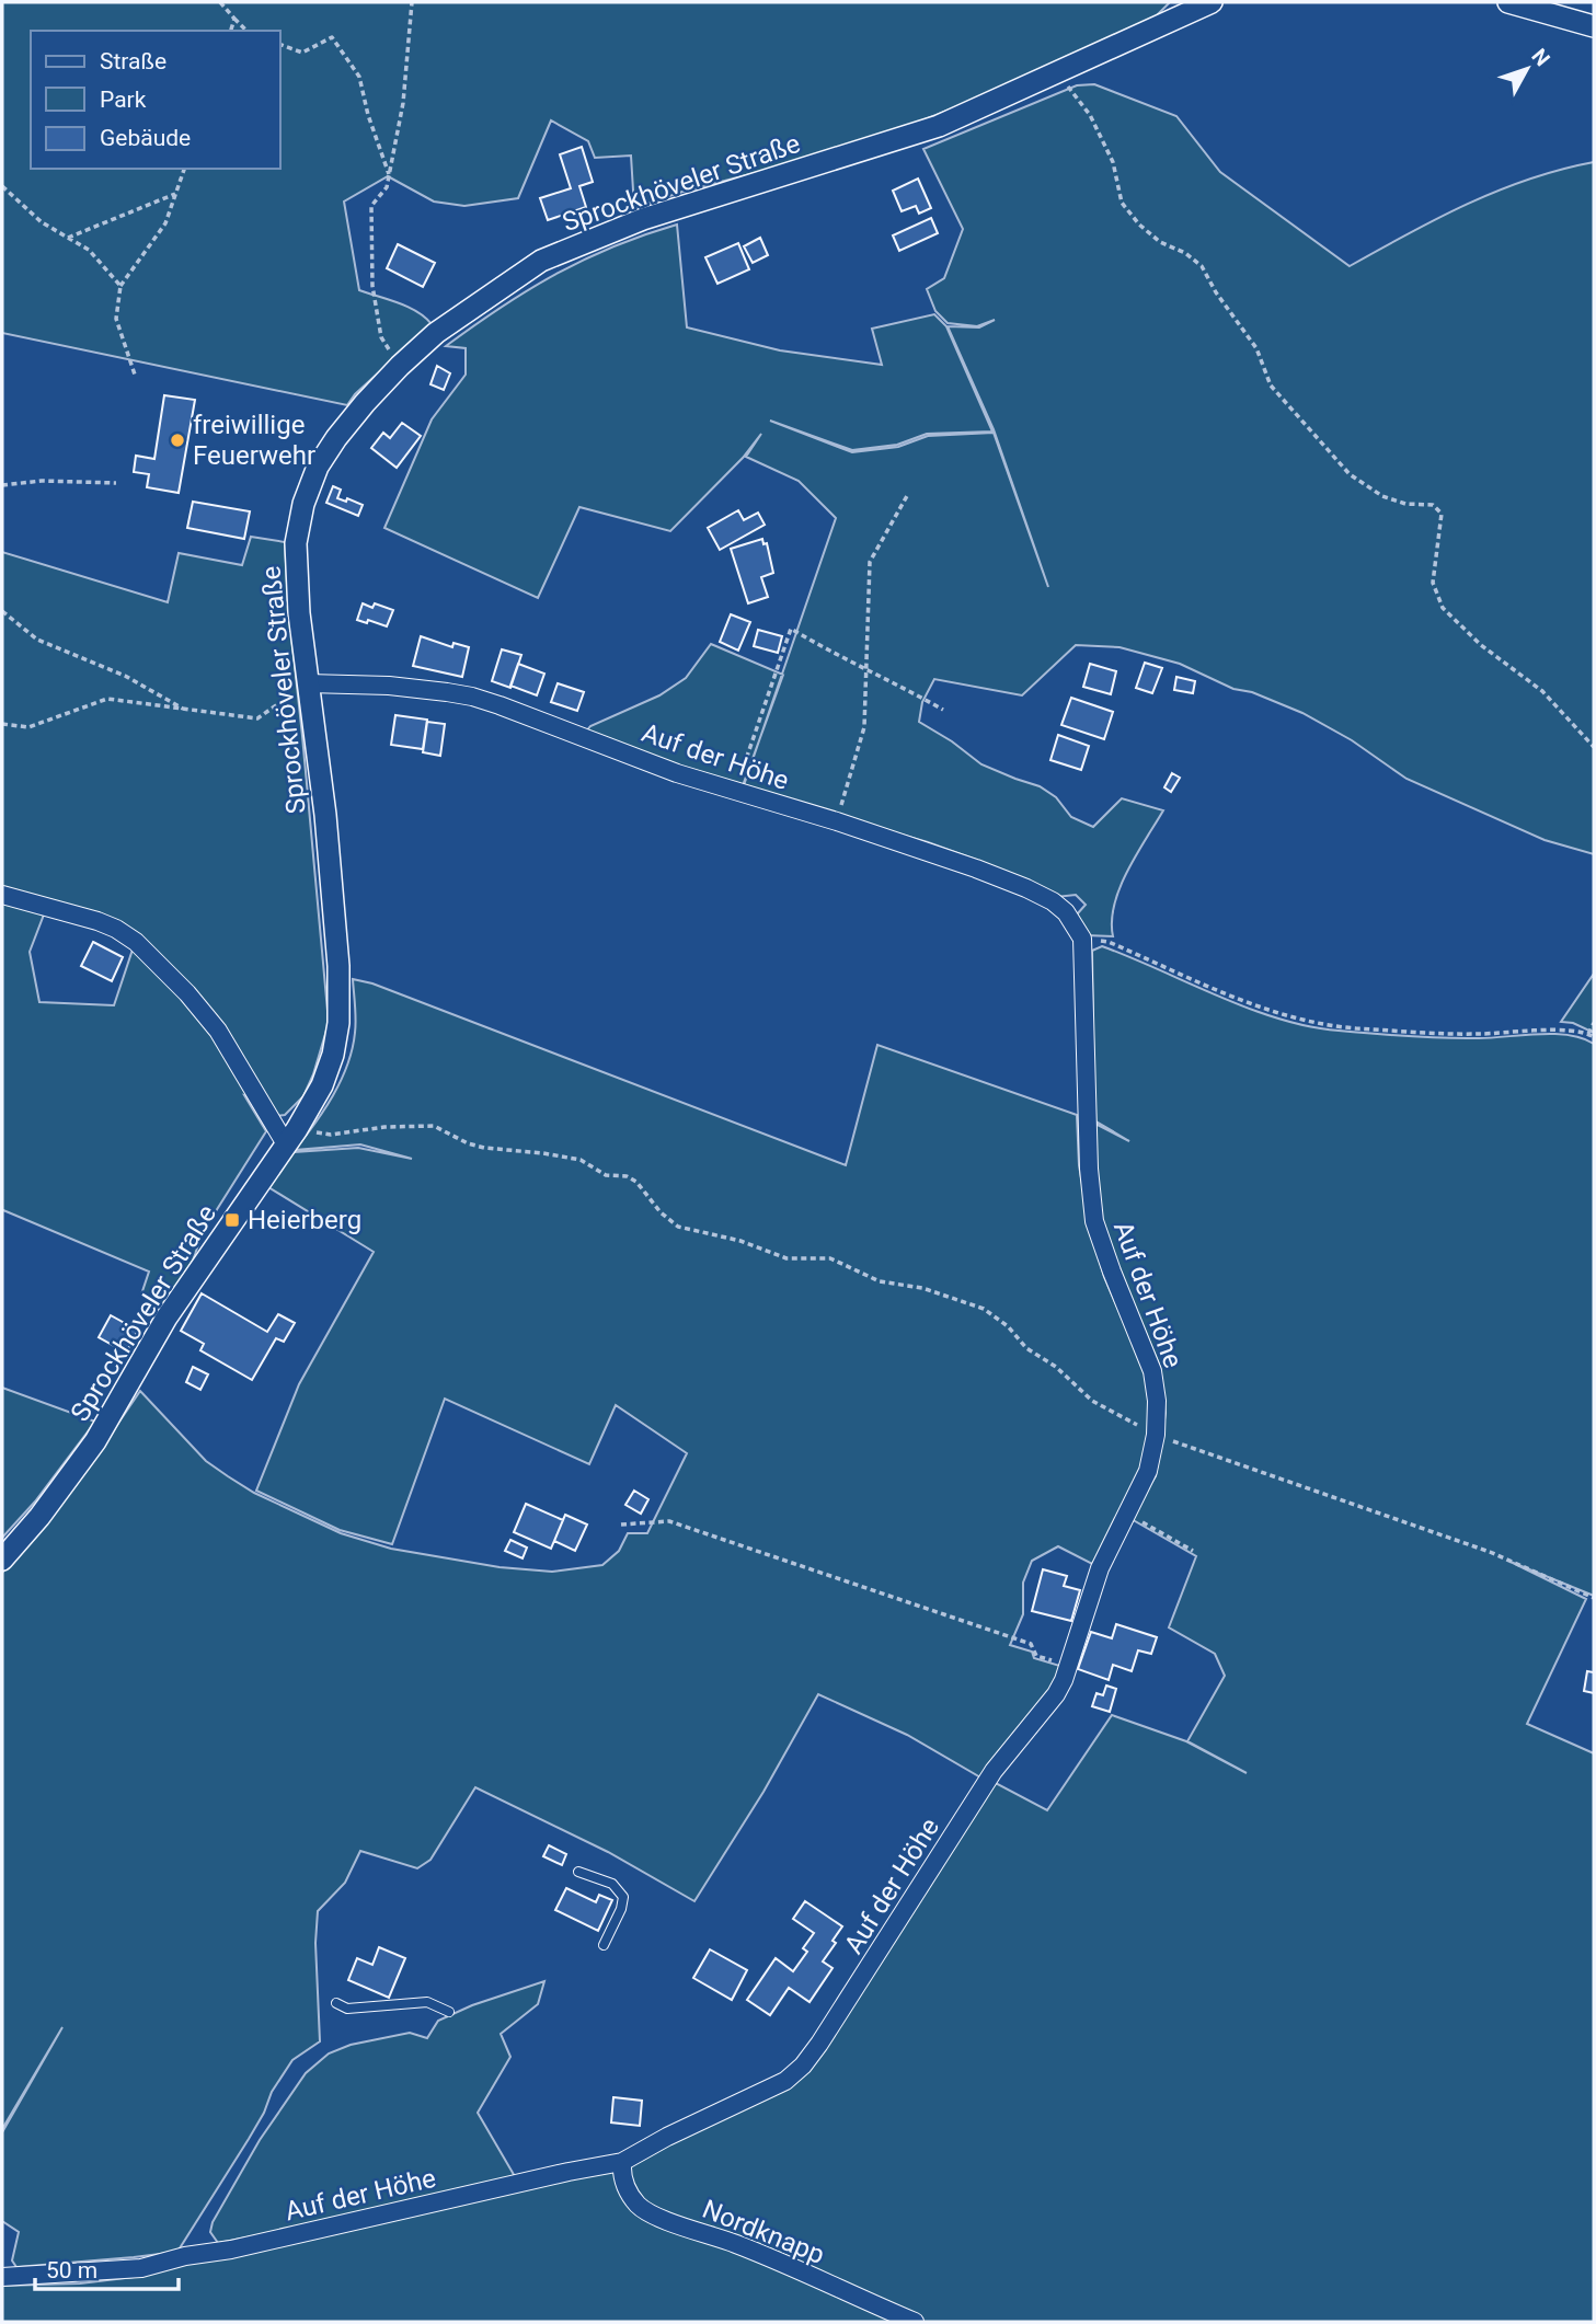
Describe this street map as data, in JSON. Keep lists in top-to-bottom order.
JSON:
{
  "streets": {
    "street": ["Sprockhöveler Straße", "Auf der Höhe", "Nordknapp"]
  },
  "crossings": [
    ["Sprockhöveler Straße", "Auf der Höhe"],
    ["Auf der Höhe", "Nordknapp"]
  ],
  "places": {
    "other": ["freiwillige Feuerwehr"],
    "transit": ["Heierberg"]
  },
  "legend": ["Straße", "Park", "Gebäude"],
  "scale_bar": "50 m",
  "north": "top right"
}
